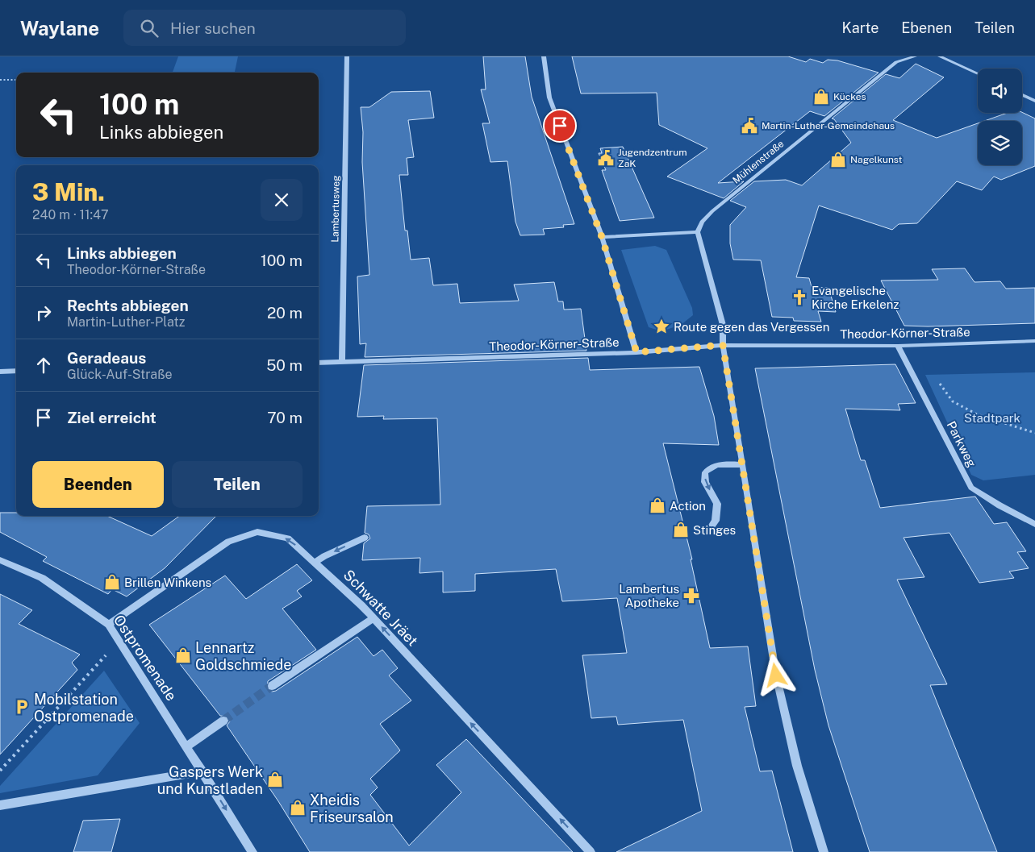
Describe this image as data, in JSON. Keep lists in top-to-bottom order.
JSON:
{
  "streets": {
    "street": [
      "Mühlenstraße",
      "Lambertusweg",
      "Theodor-Körner-Straße",
      "Parkweg",
      "Schwatte Jräet",
      "Ostpromenade"
    ]
  },
  "crossings": [
    ["Lambertusweg", "Theodor-Körner-Straße"],
    ["Theodor-Körner-Straße", "Parkweg"],
    ["Schwatte Jräet", "Ostpromenade"]
  ],
  "one_way": ["Schwatte Jräet"],
  "parks": ["Stadtpark"],
  "places": {
    "shop": [
      "Kückes",
      "Nagelkunst",
      "Action",
      "Stinges",
      "Brillen Winkens",
      "Lennartz Goldschmiede",
      "Gaspers Werk und Kunstladen",
      "Xheidis Friseursalon"
    ],
    "public building": ["Martin-Luther-Gemeindehaus", "Jugendzentrum ZaK"],
    "church": ["Evangelische Kirche Erkelenz"],
    "place": ["Route gegen das Vergessen"],
    "pharmacy": ["Lambertus Apotheke"],
    "parking": ["Mobilstation Ostpromenade"]
  },
  "page": {
    "header": "Waylane",
    "search": "Hier suchen",
    "nav": ["Karte", "Ebenen", "Teilen"],
    "turn": ["100 m", "Links abbiegen"],
    "heading": ["3 Min.", "240 m · 11:47"],
    "list": [
      {
        "name": "Links abbiegen",
        "note": "Theodor-Körner-Straße",
        "value": "100 m"
      },
      {
        "name": "Rechts abbiegen",
        "note": "Martin-Luther-Platz",
        "value": "20 m"
      },
      {
        "name": "Geradeaus",
        "note": "Glück-Auf-Straße",
        "value": "50 m"
      },
      {
        "name": "Ziel erreicht",
        "value": "70 m"
      }
    ],
    "buttons": ["Beenden", "Teilen"]
  }
}
